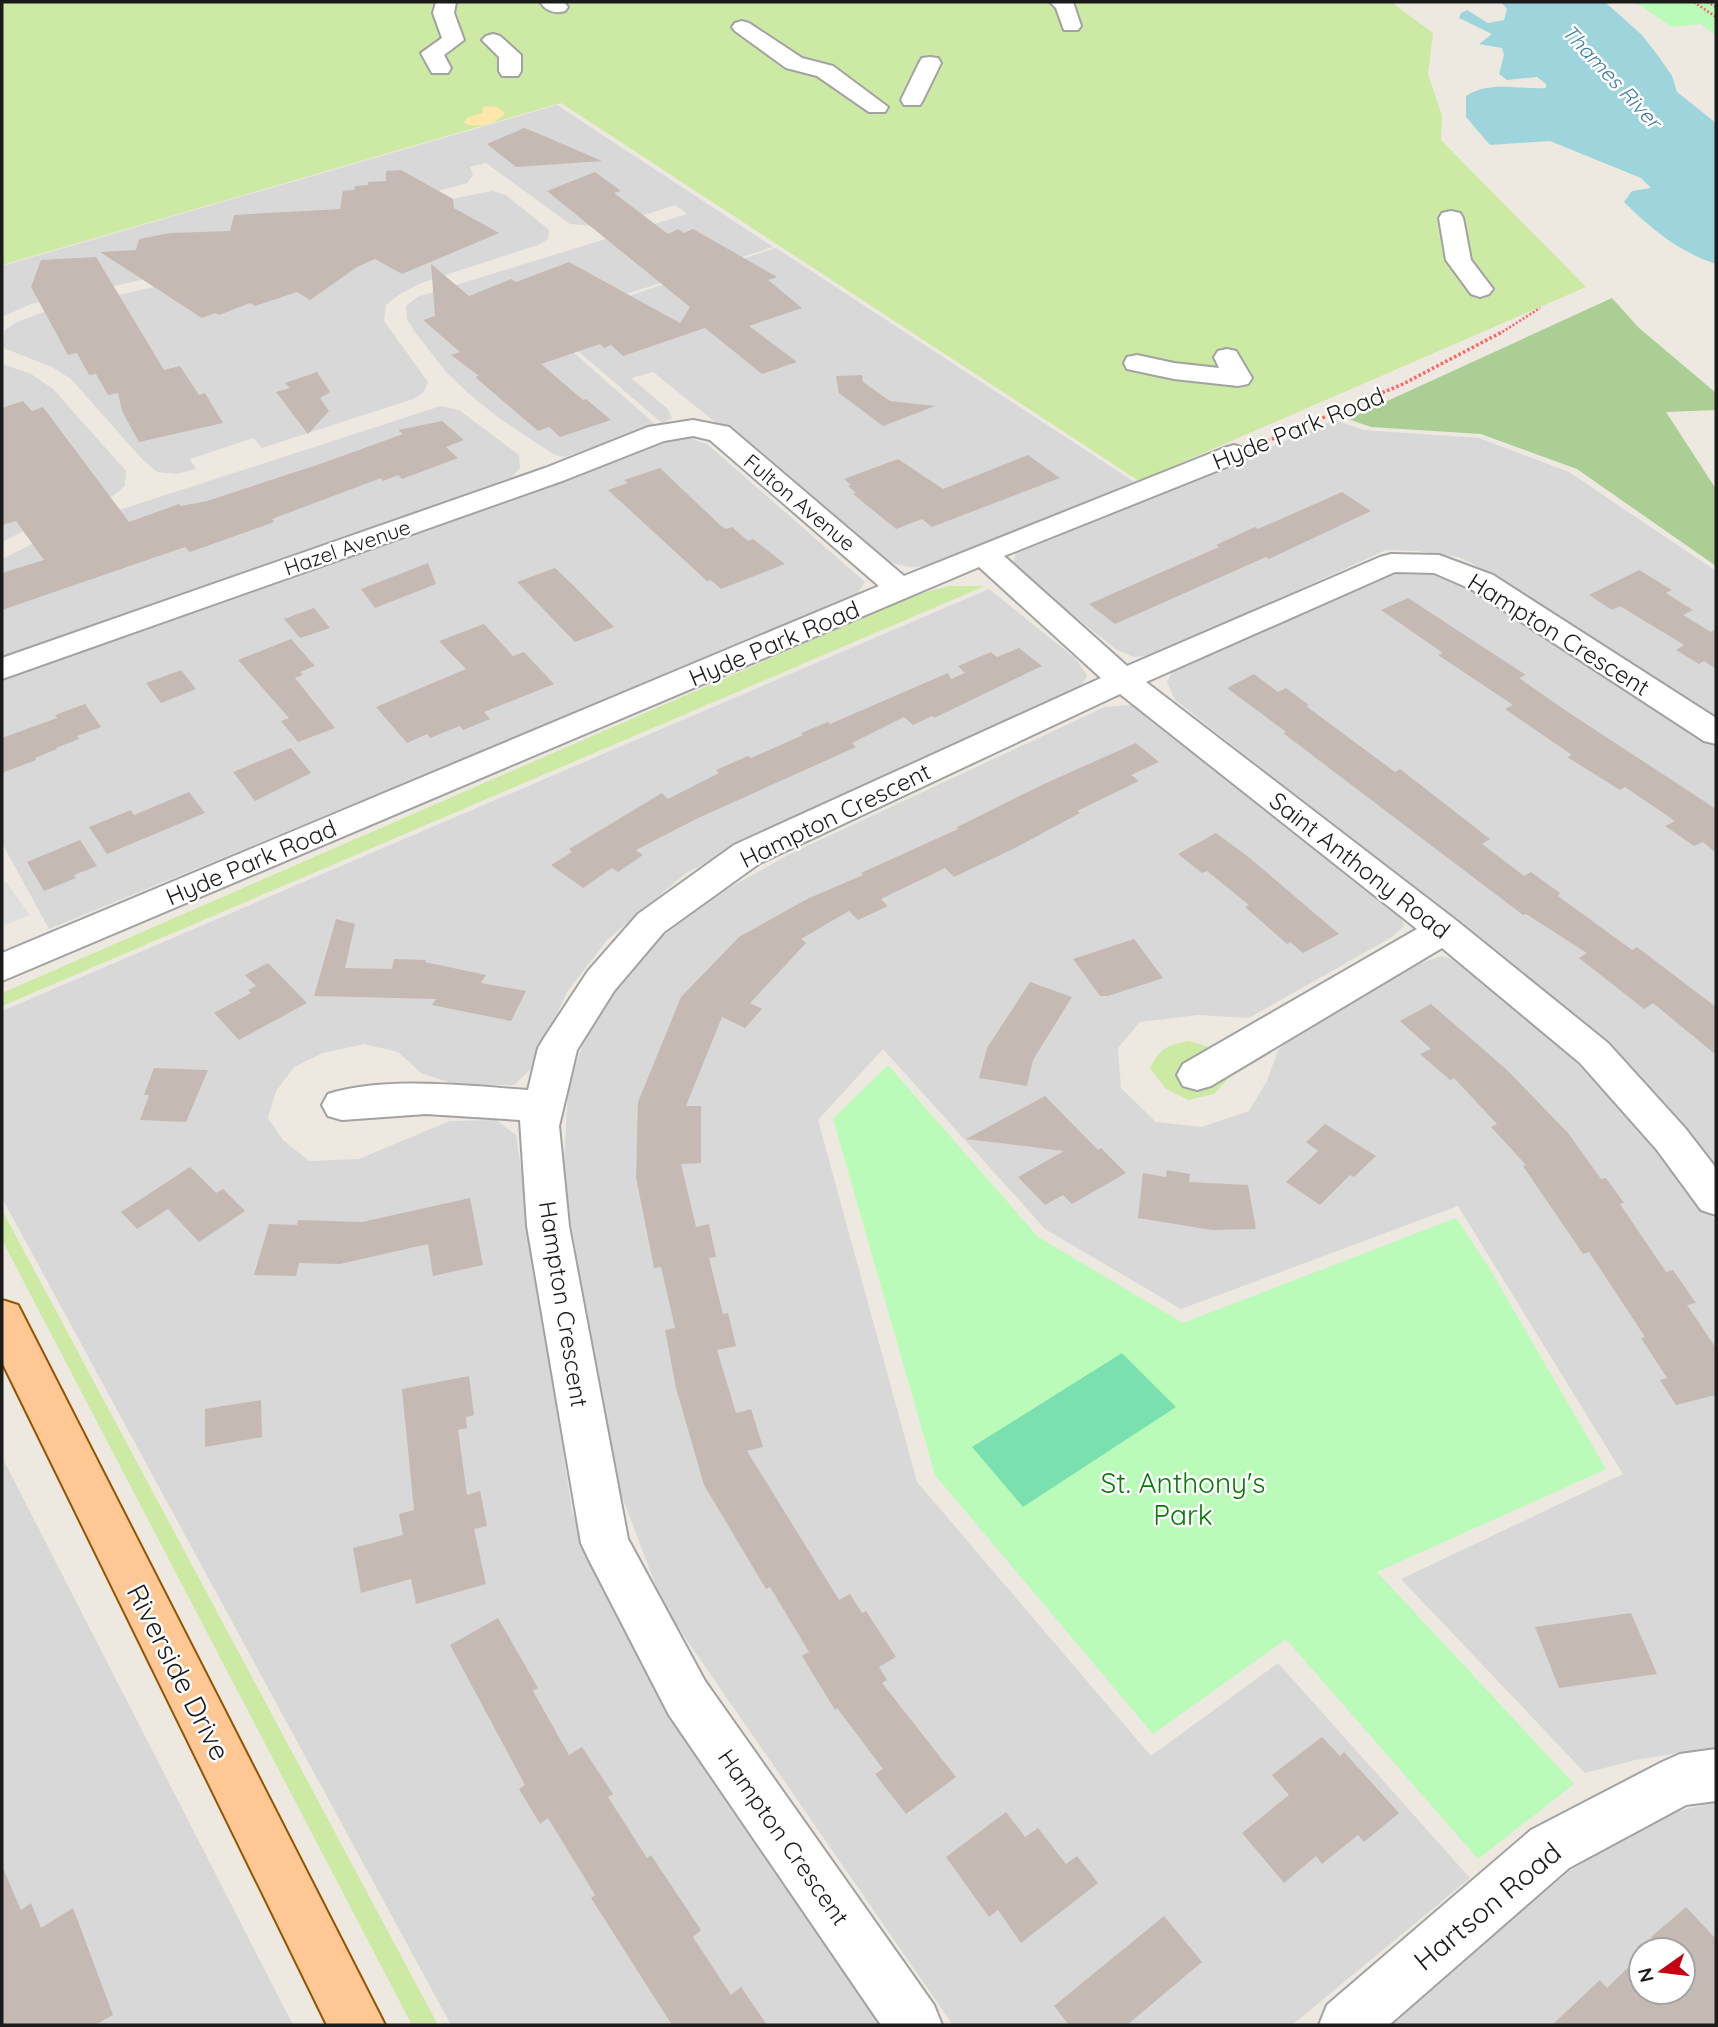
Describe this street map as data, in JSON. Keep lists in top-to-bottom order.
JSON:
{
  "streets": {
    "main road": ["Riverside Drive"],
    "street": [
      "Hyde Park Road",
      "Fulton Avenue",
      "Hazel Avenue",
      "Hampton Crescent",
      "Saint Anthony Road",
      "Hartson Road"
    ]
  },
  "crossings": [
    ["Hyde Park Road", "Fulton Avenue"],
    ["Hyde Park Road", "Saint Anthony Road"],
    ["Fulton Avenue", "Hazel Avenue"],
    ["Hampton Crescent", "Saint Anthony Road"]
  ],
  "water": ["Thames River"],
  "parks": ["St. Anthony's Park"],
  "north": "left"
}
